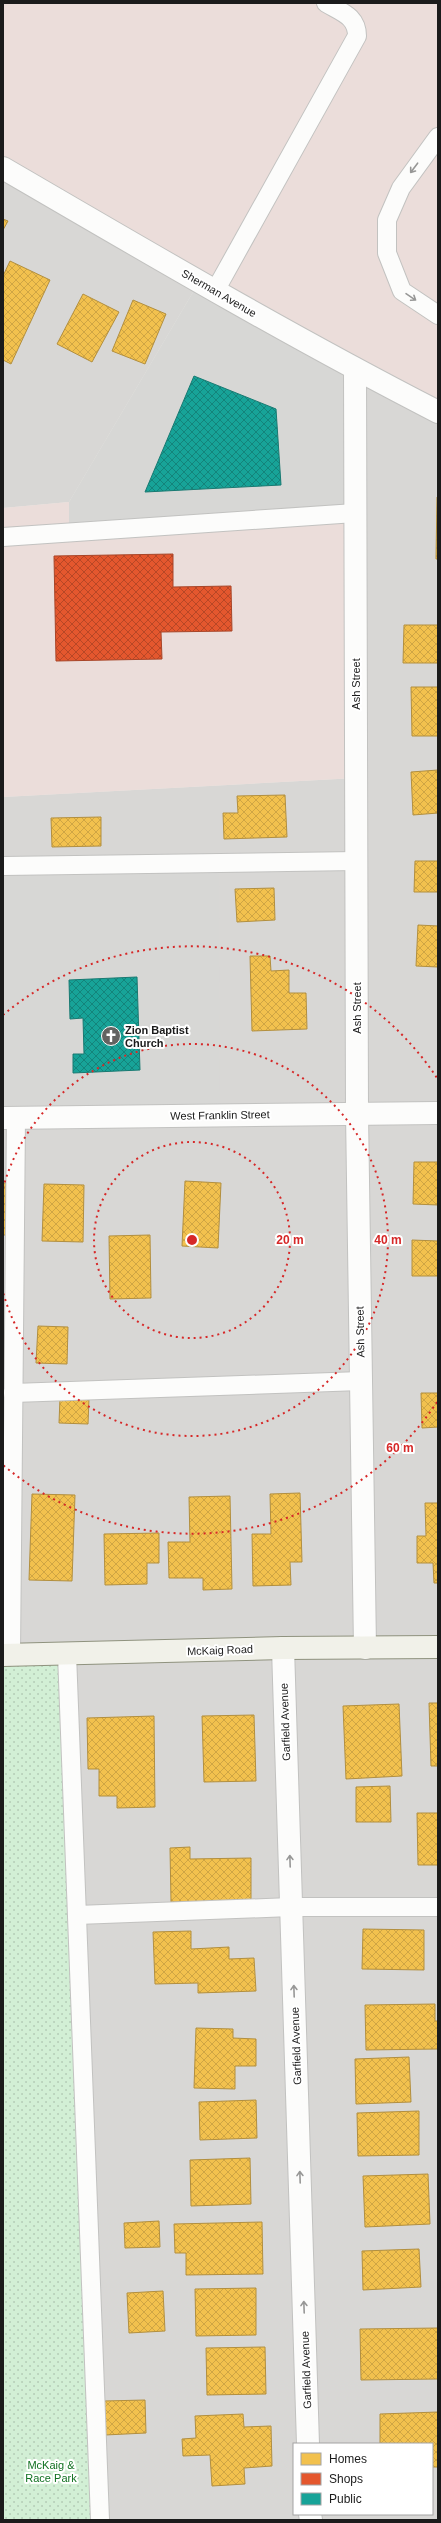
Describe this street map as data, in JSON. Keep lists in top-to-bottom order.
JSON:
{
  "streets": {
    "street": [
      "Sherman Avenue",
      "Ash Street",
      "West Franklin Street",
      "McKaig Road",
      "Garfield Avenue"
    ]
  },
  "crossings": [
    ["Sherman Avenue", "Ash Street"],
    ["Ash Street", "West Franklin Street"],
    ["Ash Street", "McKaig Road"],
    ["McKaig Road", "Garfield Avenue"]
  ],
  "one_way": ["Garfield Avenue"],
  "parks": ["McKaig & Race Park"],
  "places": {
    "church": ["Zion Baptist Church"]
  },
  "legend": ["Homes", "Shops", "Public"],
  "rings": ["20 m", "40 m", "60 m"]
}
